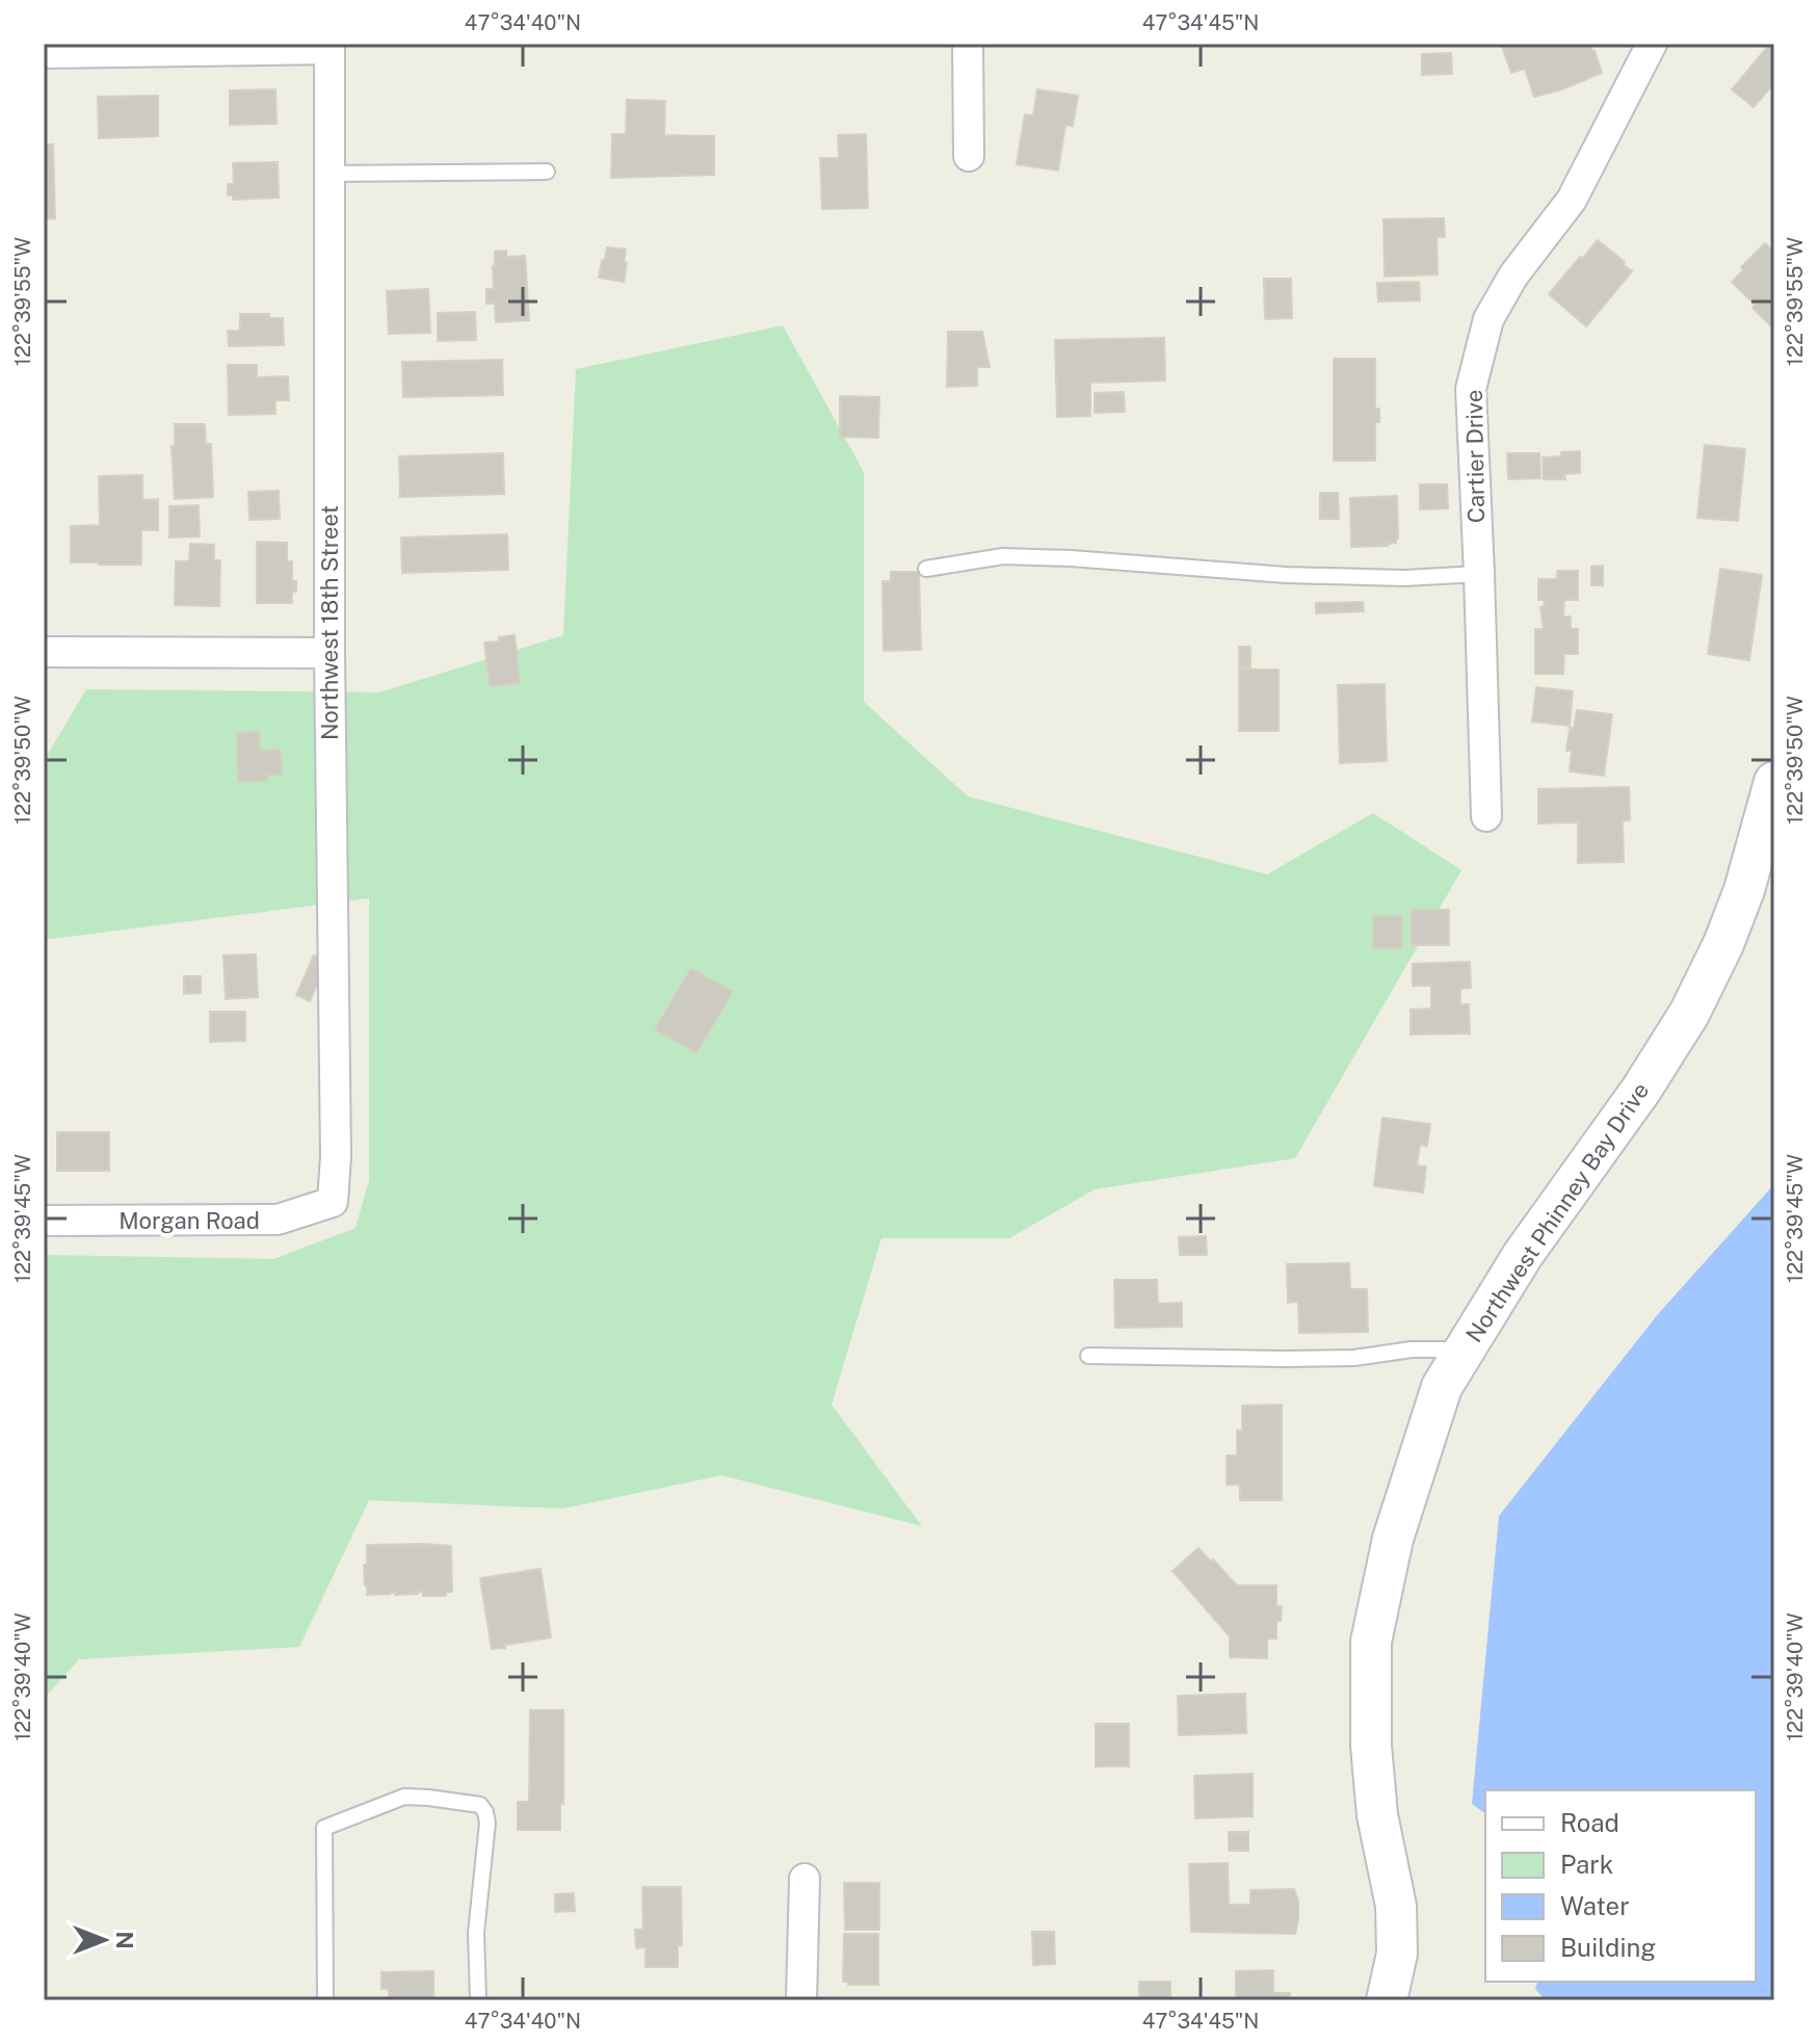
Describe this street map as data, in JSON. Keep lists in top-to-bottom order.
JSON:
{
  "streets": {
    "street": [
      "Cartier Drive",
      "Northwest 18th Street",
      "Northwest Phinney Bay Drive",
      "Morgan Road"
    ]
  },
  "crossings": [
    ["Northwest 18th Street", "Morgan Road"]
  ],
  "legend": [
    "Road",
    "Park",
    "Water",
    "Building"
  ],
  "north": "right",
  "coordinates": [
    "47°34'40\"N",
    "47°34'45\"N",
    "122°39'55\"W",
    "122°39'50\"W",
    "122°39'45\"W",
    "122°39'40\"W"
  ]
}
